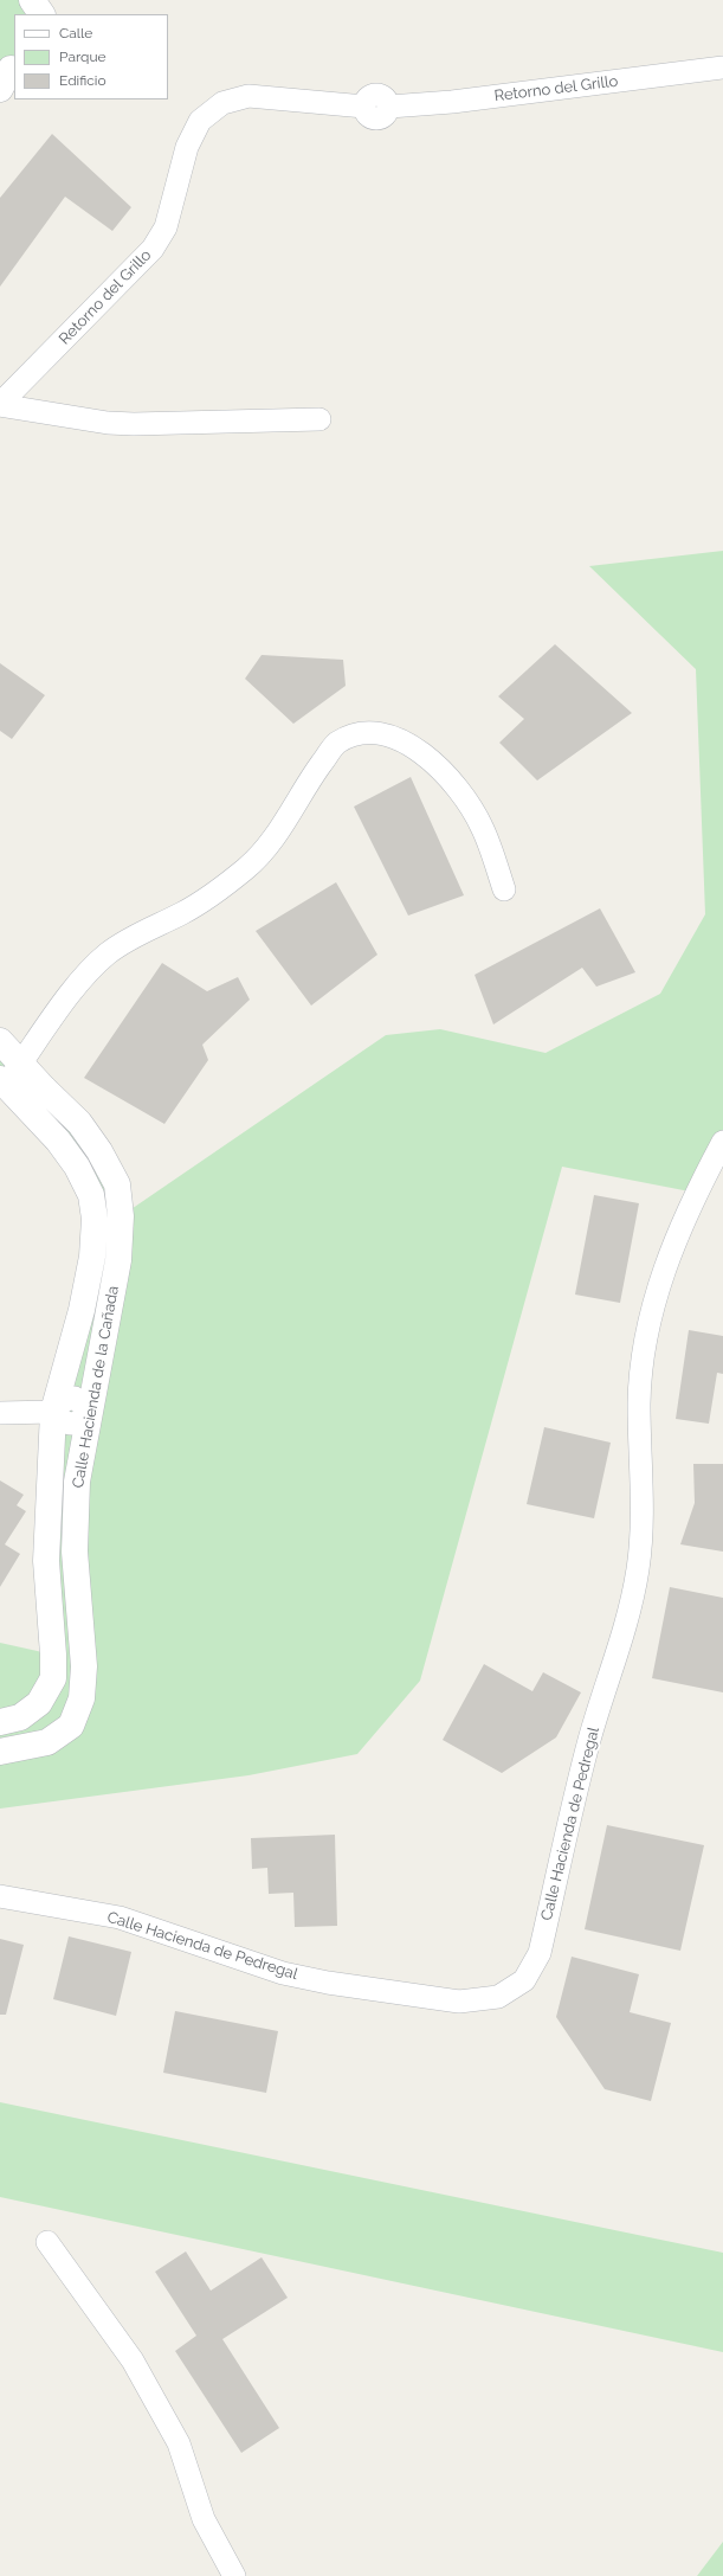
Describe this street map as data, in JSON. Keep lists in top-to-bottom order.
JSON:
{
  "streets": {
    "street": ["Retorno del Grillo", "Calle Hacienda de la Cañada", "Calle Hacienda de Pedregal"]
  },
  "legend": ["Calle", "Parque", "Edificio"]
}
